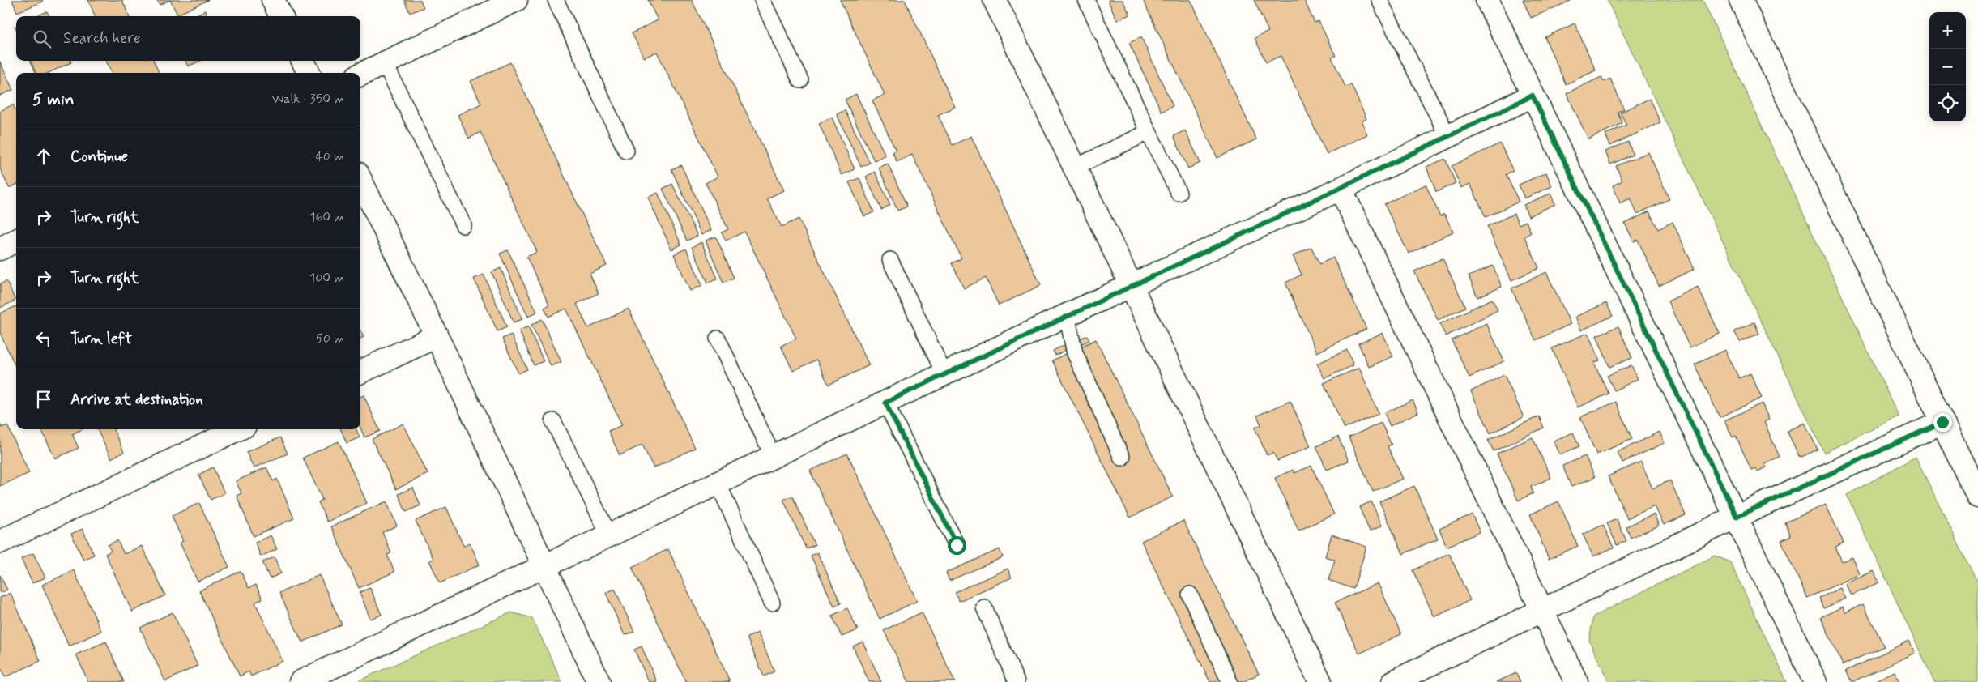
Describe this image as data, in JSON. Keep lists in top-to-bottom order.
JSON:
{
  "page": {
    "map_buttons": ["+", "−"],
    "search": "Search here",
    "heading": ["5 min", "Walk · 350 m"],
    "list": [
      ["Continue", "40 m"],
      ["Turn right", "160 m"],
      ["Turn right", "100 m"],
      ["Turn left", "50 m"],
      "Arrive at destination"
    ]
  }
}
